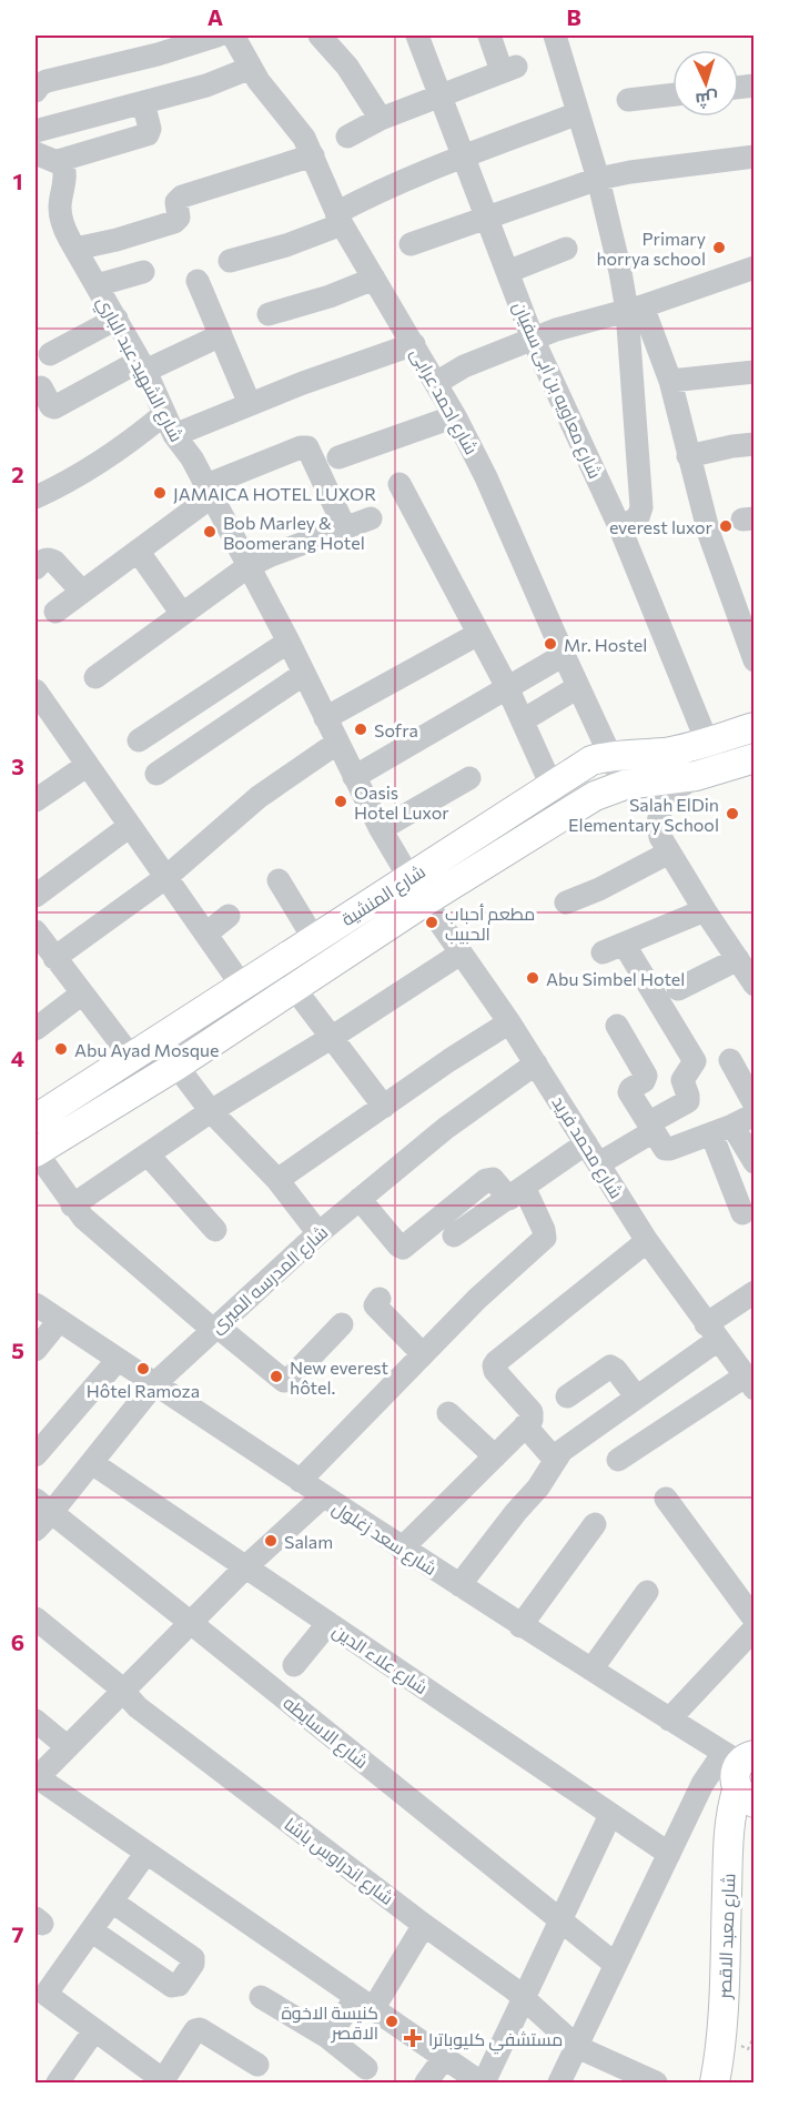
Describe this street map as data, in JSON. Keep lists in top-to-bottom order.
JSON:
{
  "streets": {
    "main road": ["شارع المنشية", "شارع معبد الاقصر"],
    "street": [
      "شارع الشهيد عبد الباري",
      "شارع معاويه بن ابى سفيان",
      "شارع احمد عرابى",
      "شارع محمد فريد",
      "شارع المدرسه الميرى",
      "شارع سعد زغلول",
      "شارع علاء الدين",
      "شارع الاسايطه",
      "شارع اندراوس باشا"
    ]
  },
  "crossings": [
    ["شارع الشهيد عبد الباري", "شارع المنشية"],
    ["شارع معاويه بن ابى سفيان", "شارع المنشية"],
    ["شارع احمد عرابى", "شارع المنشية"],
    ["شارع المنشية", "شارع محمد فريد"],
    ["شارع محمد فريد", "شارع المدرسه الميرى"],
    ["شارع المدرسه الميرى", "شارع سعد زغلول"],
    ["شارع المدرسه الميرى", "شارع علاء الدين"],
    ["شارع المدرسه الميرى", "شارع الاسايطه"],
    ["شارع سعد زغلول", "شارع معبد الاقصر"]
  ],
  "places": {
    "other": [
      "Primary horrya school",
      "JAMAICA HOTEL LUXOR",
      "everest luxor",
      "Bob Marley & Boomerang Hotel",
      "Mr. Hostel",
      "Sofra",
      "Oasis Hotel Luxor",
      "Salah ElDin Elementary School",
      "مطعم أحباب الحبيب",
      "Abu Simbel Hotel",
      "Abu Ayad Mosque",
      "Hôtel Ramoza",
      "New everest hôtel.",
      "Salam",
      "كنيسة الاخوة الاقصر"
    ],
    "health": ["مستشفي كليوباترا"]
  },
  "north": "bottom",
  "grid": {
    "columns": ["A", "B"],
    "rows": [
      "1",
      "2",
      "3",
      "4",
      "5",
      "6",
      "7"
    ]
  }
}
